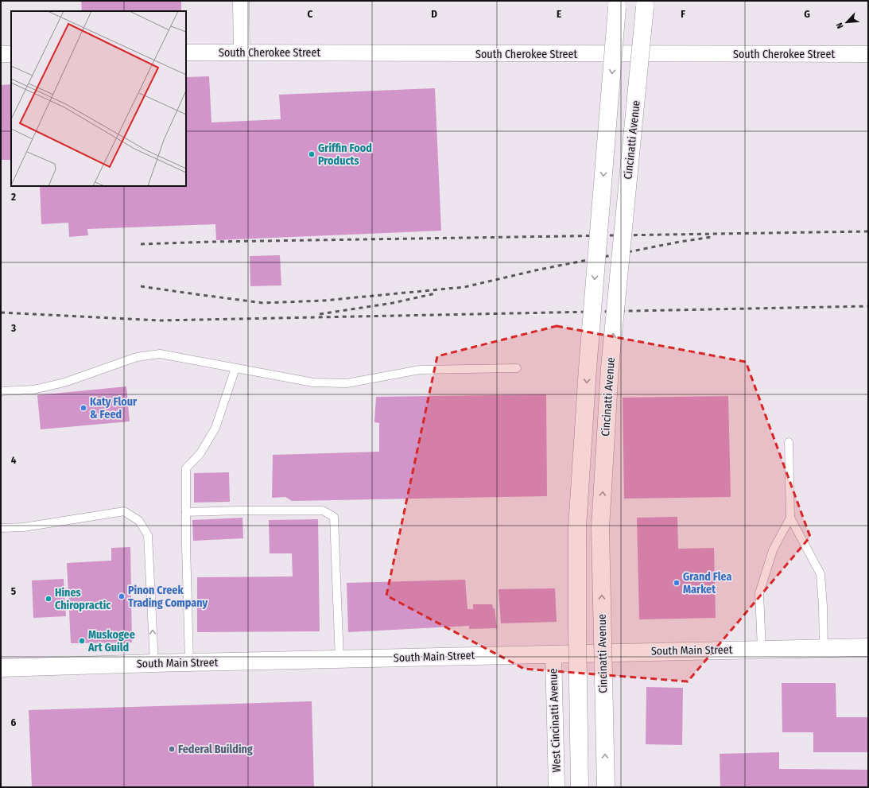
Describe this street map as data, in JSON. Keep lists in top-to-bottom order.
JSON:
{
  "streets": {
    "street": [
      "South Cherokee Street",
      "Cincinatti Avenue",
      "South Main Street",
      "West Cincinatti Avenue"
    ]
  },
  "crossings": [
    ["South Main Street", "West Cincinatti Avenue"]
  ],
  "places": [
    "Griffin Food Products",
    "Katy Flour & Feed",
    "Grand Flea Market",
    "Pinon Creek Trading Company",
    "Hines Chiropractic",
    "Muskogee Art Guild",
    "Federal Building"
  ],
  "north": "bottom left",
  "grid": {
    "columns": [
      "C",
      "D",
      "E",
      "F",
      "G"
    ],
    "rows": [
      "2",
      "3",
      "4",
      "5",
      "6"
    ]
  }
}
